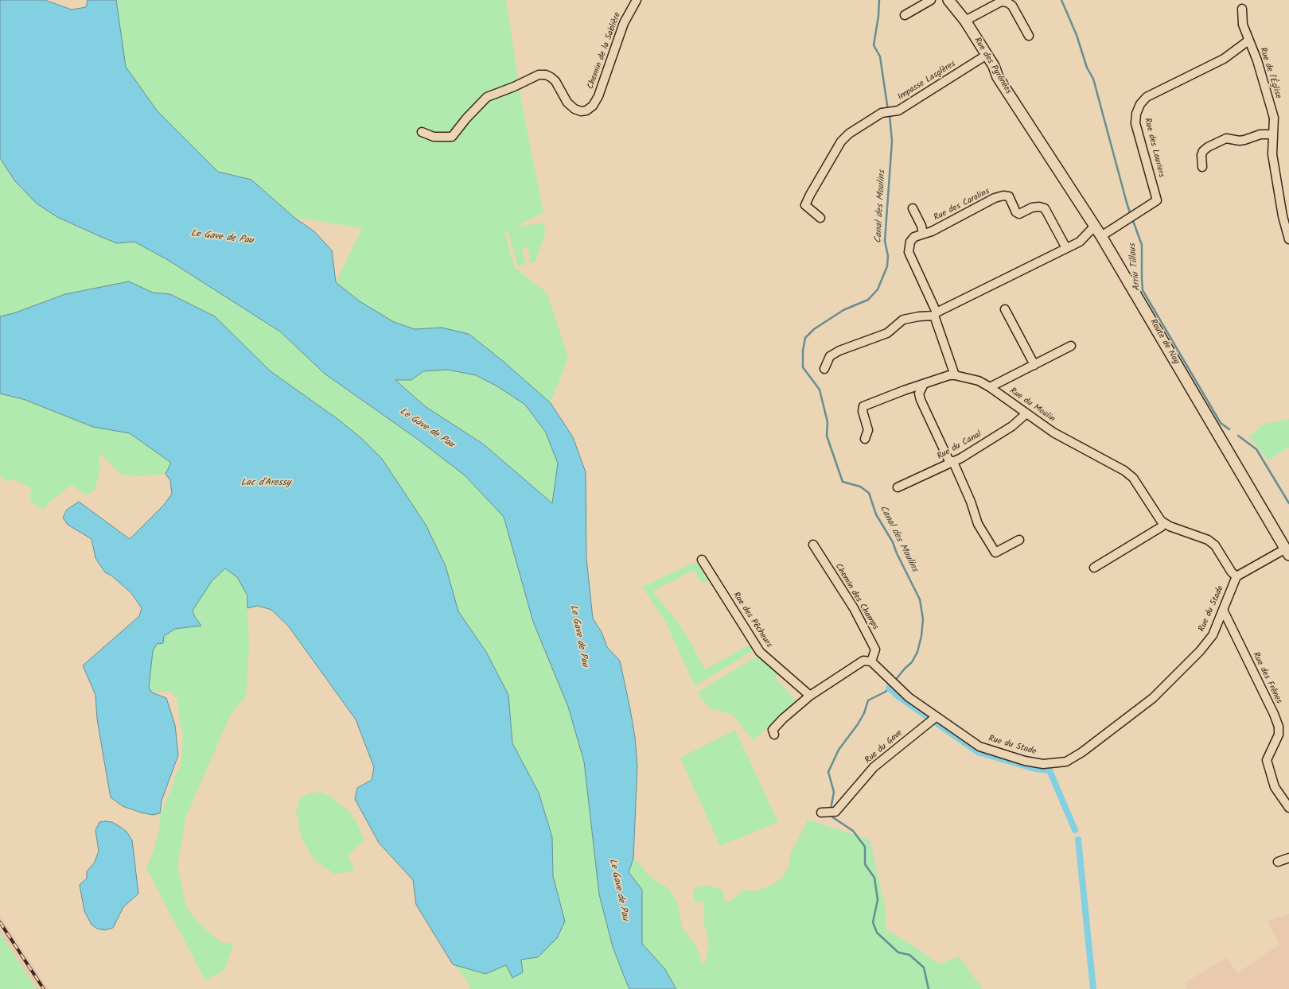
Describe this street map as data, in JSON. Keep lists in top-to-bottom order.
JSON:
{
  "streets": {
    "main road": ["Rue des Pyrénées", "Route de Nay"],
    "street": [
      "Chemin de la Sablière",
      "Rue de l'Église",
      "Impasse Lasglères",
      "Rue des Lauriers",
      "Rue des Carolins",
      "Rue du Moulin",
      "Rue du Canal",
      "Chemin des Champs",
      "Rue du Stade",
      "Rue des Pêcheurs",
      "Rue des Frênes",
      "Rue du Gave"
    ]
  },
  "crossings": [
    ["Rue des Pyrénées", "Impasse Lasglères"],
    ["Rue des Pyrénées", "Route de Nay"],
    ["Rue de l'Église", "Rue des Lauriers"],
    ["Rue des Lauriers", "Route de Nay"],
    ["Rue du Moulin", "Rue du Canal"],
    ["Rue du Moulin", "Rue du Stade"],
    ["Chemin des Champs", "Rue du Stade"],
    ["Rue du Stade", "Rue des Frênes"],
    ["Rue du Stade", "Rue du Gave"]
  ],
  "water": [
    "Canal des Moulins",
    "Le Gave de Pau",
    "Arriu Tillous",
    "Lac d'Aressy"
  ]
}
